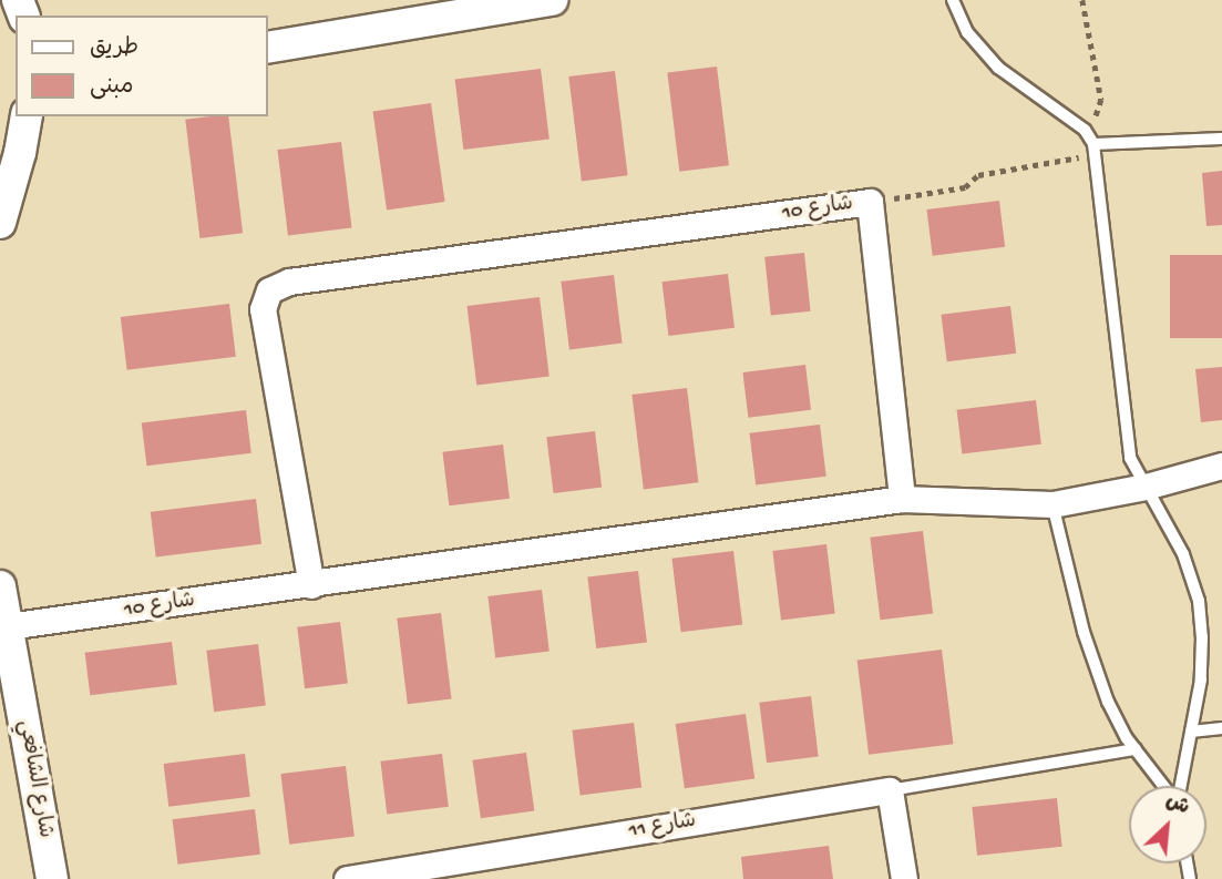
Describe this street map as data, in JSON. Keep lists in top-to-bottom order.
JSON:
{
  "streets": {
    "street": ["شارع 10", "شارع الشافعي", "شارع 11"]
  },
  "crossings": [
    ["شارع 10", "شارع الشافعي"]
  ],
  "legend": ["طريق", "مبنى"],
  "north": "top right"
}
